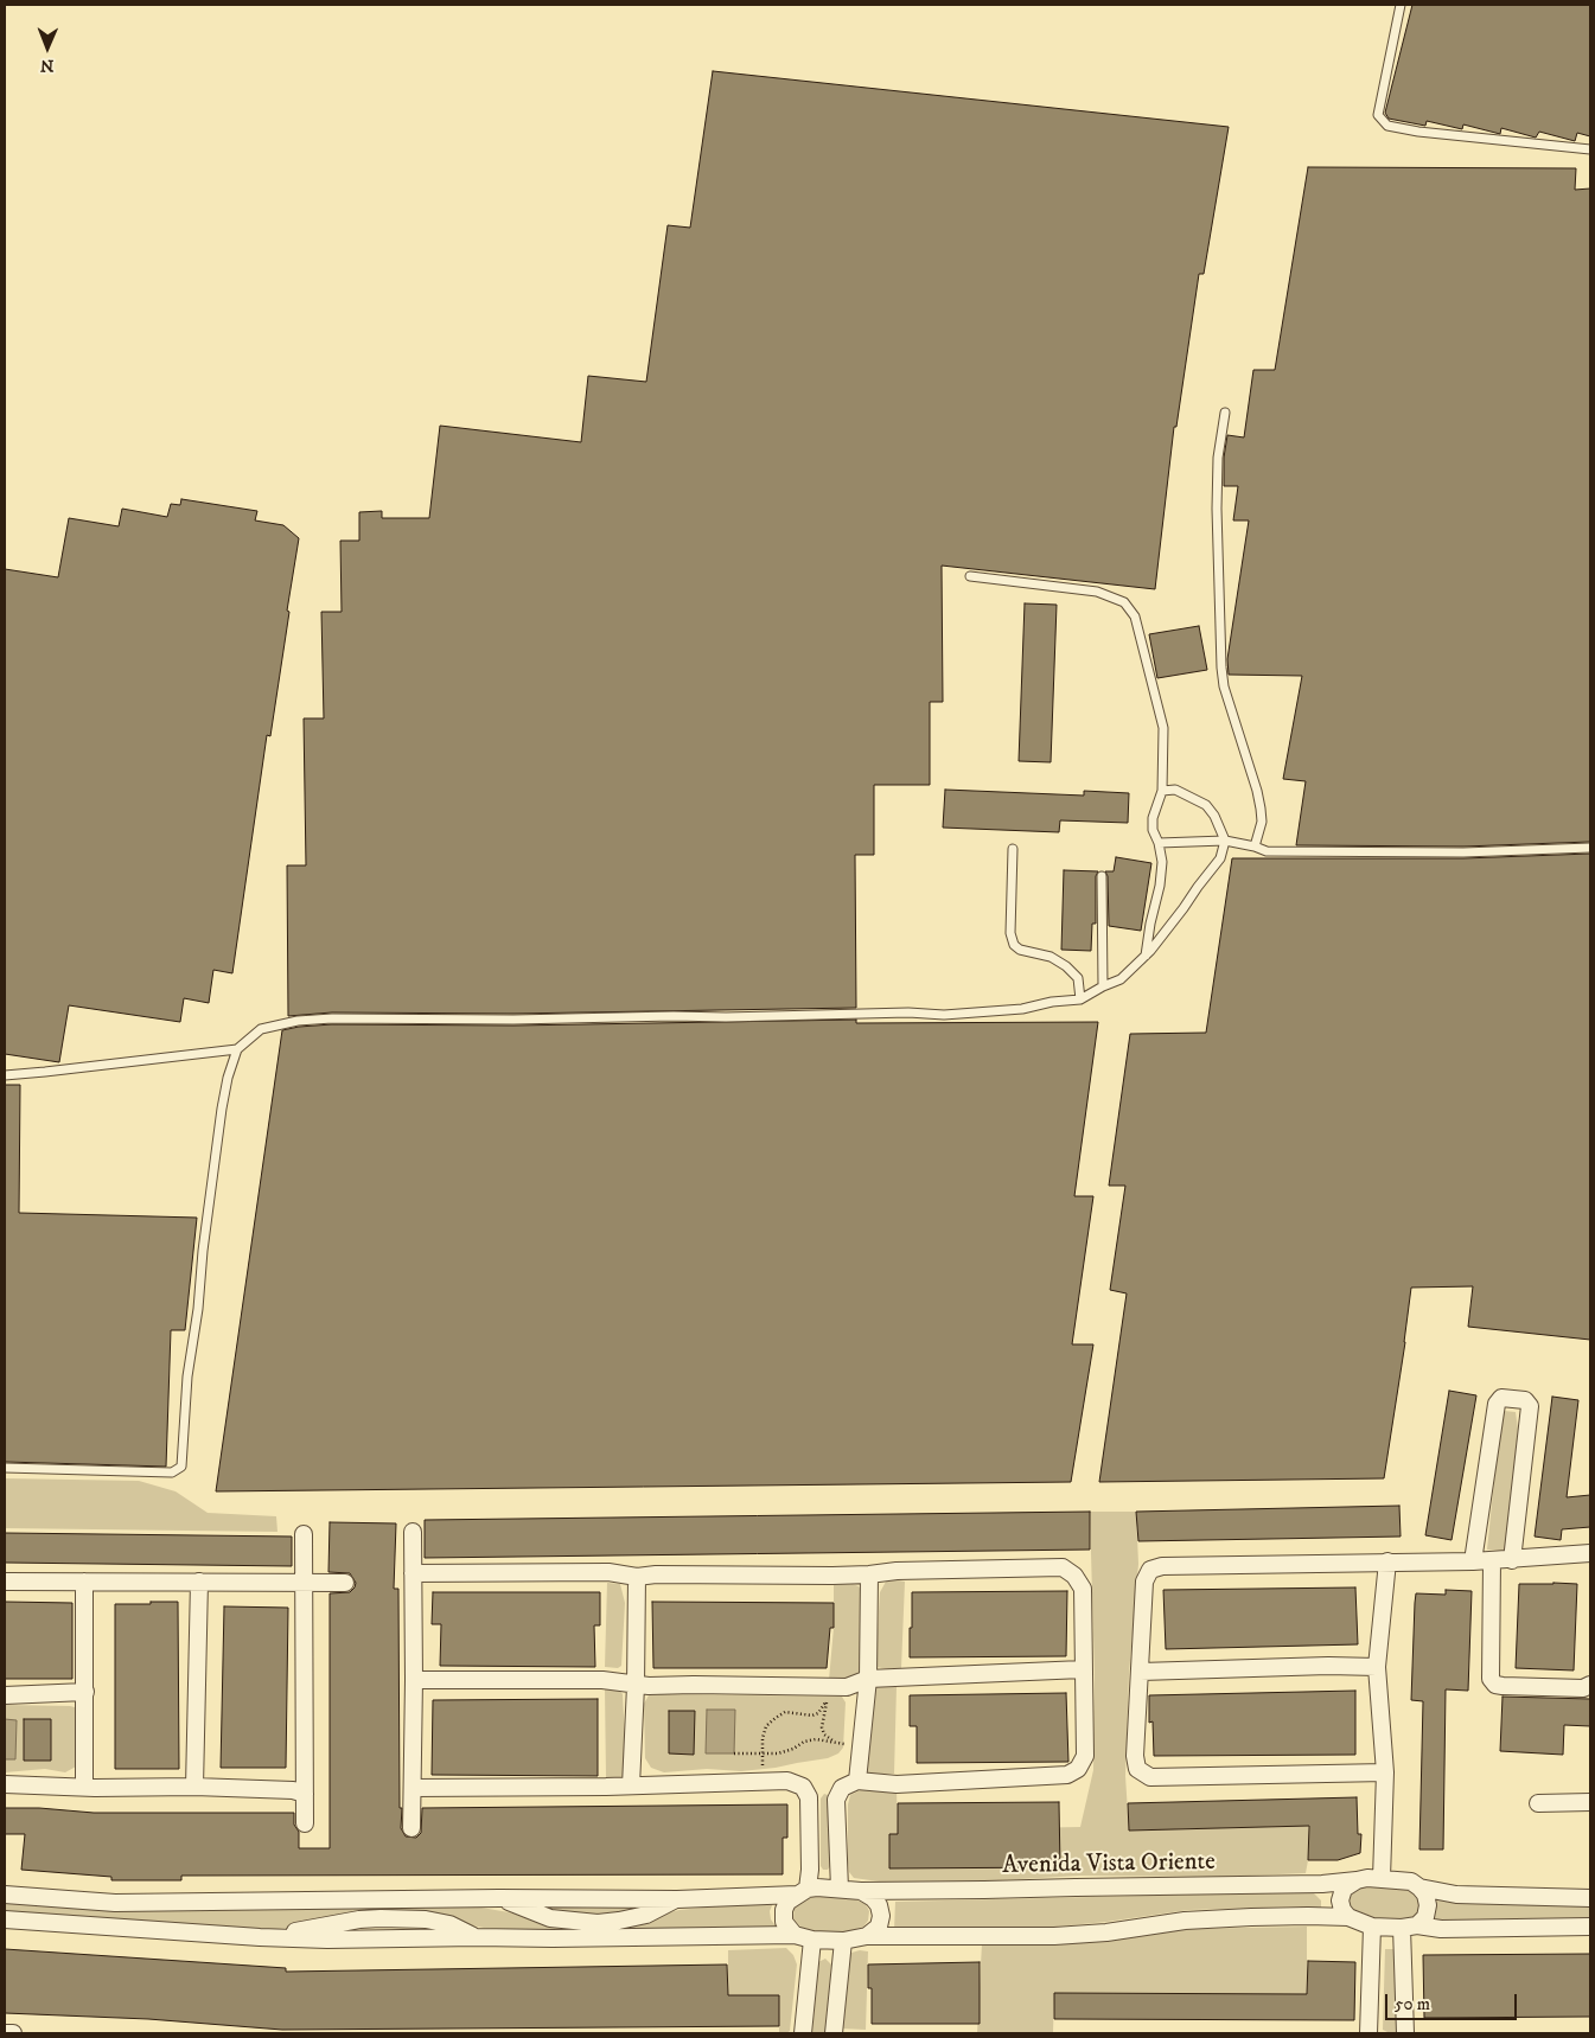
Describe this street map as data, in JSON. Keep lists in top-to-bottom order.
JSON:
{
  "streets": {
    "street": ["Avenida Vista Oriente"]
  },
  "scale_bar": "50 m",
  "north": "bottom"
}
